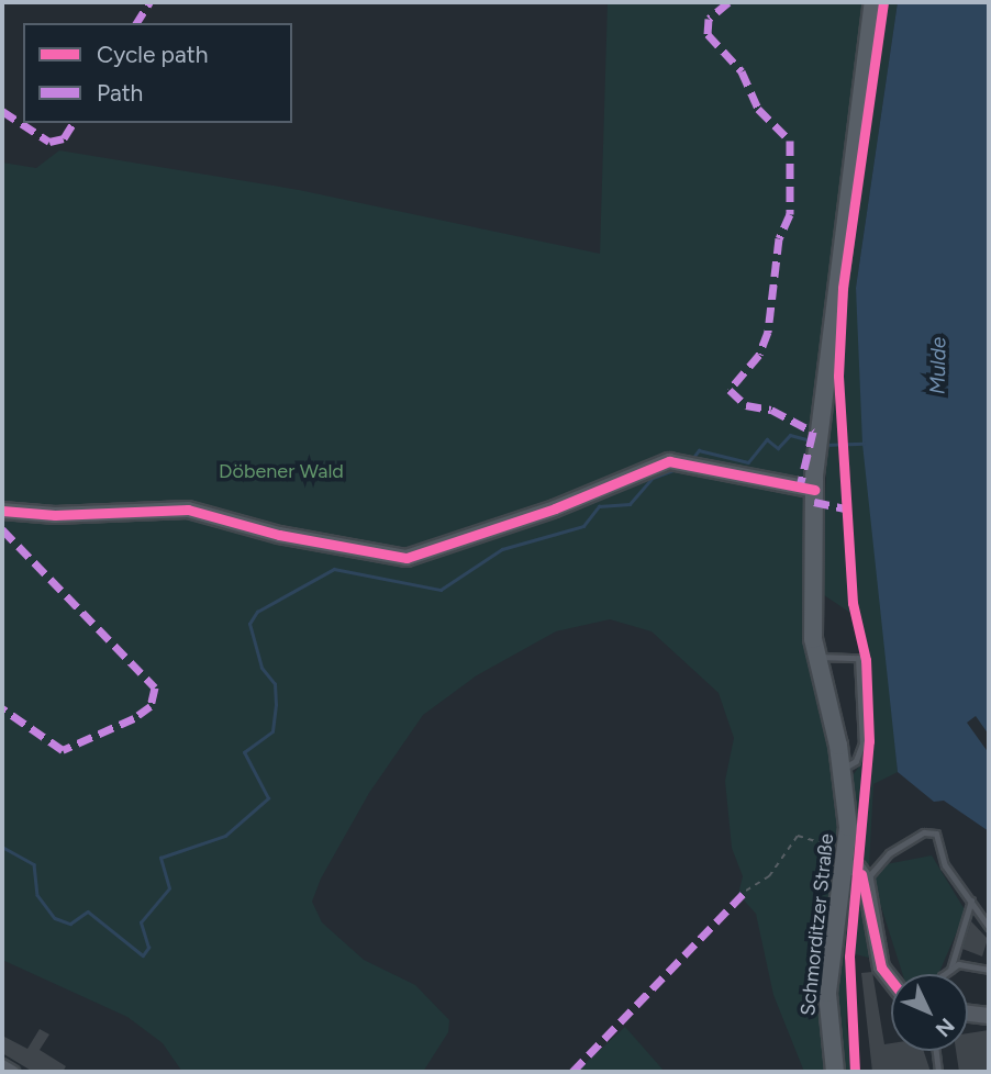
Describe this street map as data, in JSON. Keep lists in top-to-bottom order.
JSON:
{
  "streets": {
    "main road": ["Schmorditzer Straße"]
  },
  "water": ["Mulde"],
  "parks": ["Döbener Wald"],
  "legend": ["Cycle path", "Path"],
  "north": "bottom right"
}
